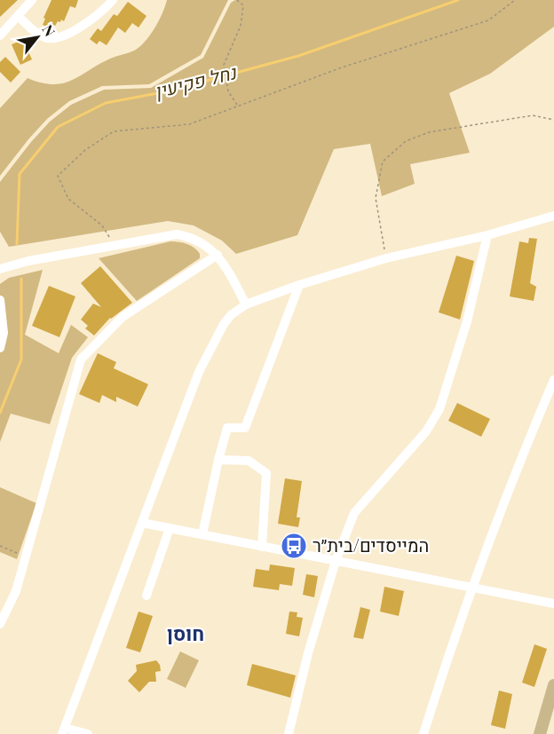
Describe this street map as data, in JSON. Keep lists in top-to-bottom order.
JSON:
{
  "districts": ["חוסן"],
  "water": ["נחל פקיעין"],
  "places": {
    "bus stop": ["המייסדים/בית״ר"]
  },
  "north": "top right"
}
